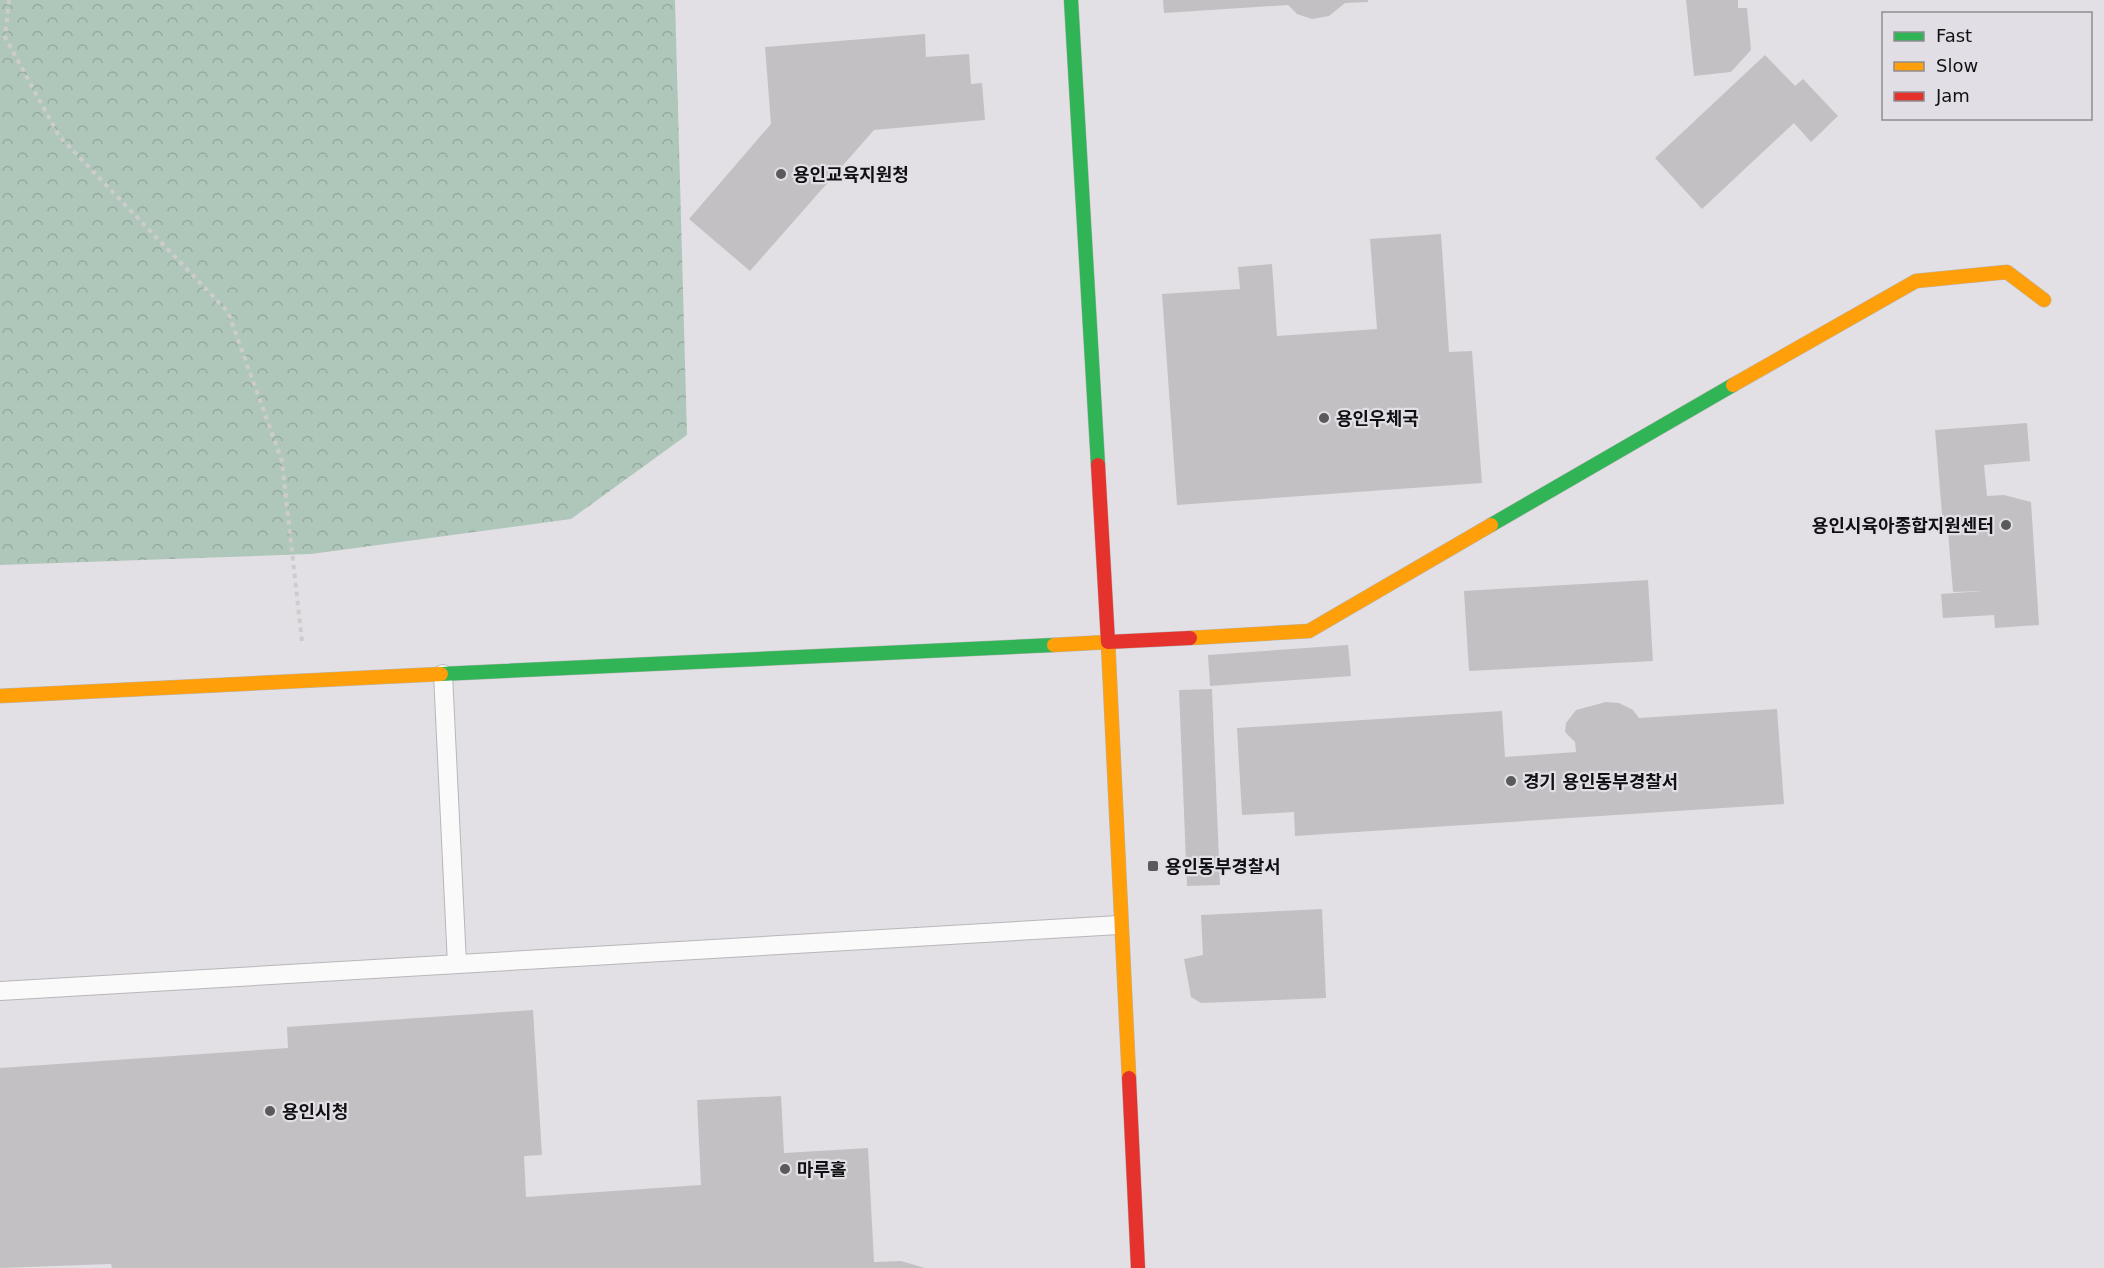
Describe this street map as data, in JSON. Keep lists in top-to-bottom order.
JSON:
{
  "places": {
    "other": [
      "용인교육지원청",
      "용인우체국",
      "용인시육아종합지원센터",
      "경기 용인동부경찰서",
      "용인시청",
      "마루홀"
    ],
    "transit": ["용인동부경찰서"]
  },
  "legend": ["Fast", "Slow", "Jam"]
}
